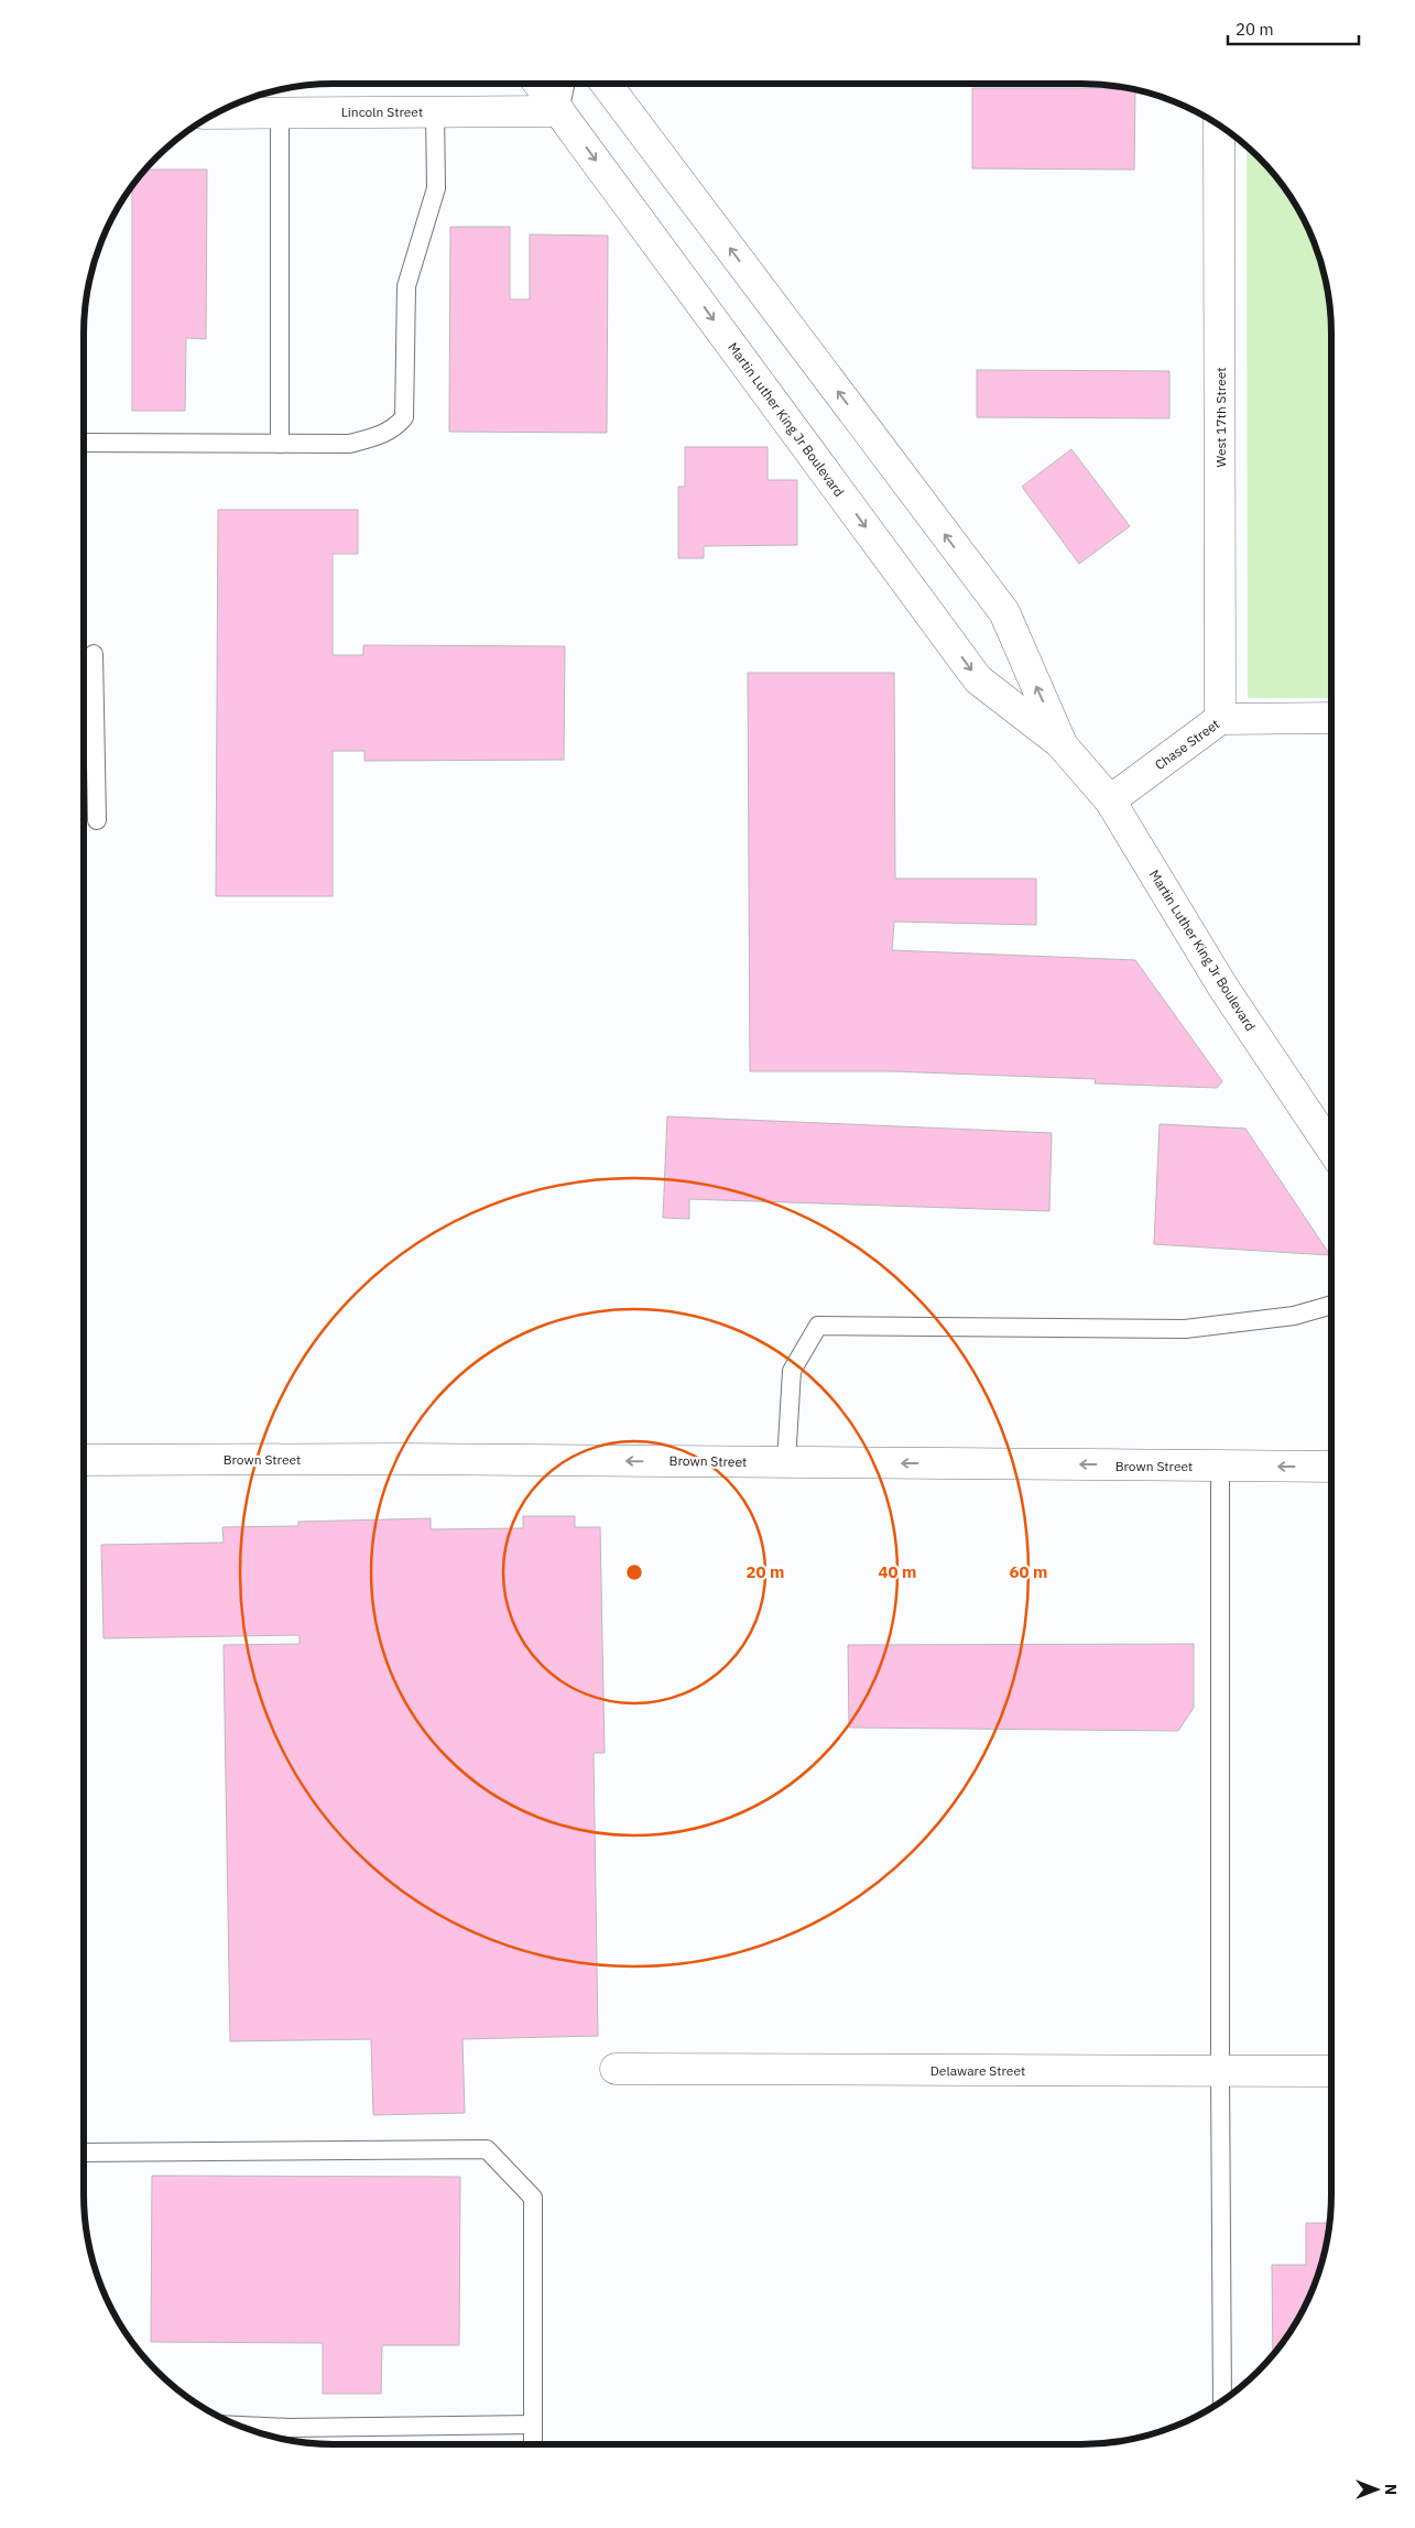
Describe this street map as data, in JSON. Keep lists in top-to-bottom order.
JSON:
{
  "streets": {
    "street": [
      "Lincoln Street",
      "West 17th Street",
      "Martin Luther King Jr Boulevard",
      "Chase Street",
      "Brown Street",
      "Delaware Street"
    ]
  },
  "crossings": [
    ["Lincoln Street", "Martin Luther King Jr Boulevard"],
    ["West 17th Street", "Chase Street"],
    ["Martin Luther King Jr Boulevard", "Chase Street"]
  ],
  "one_way": ["Brown Street"],
  "scale_bar": "20 m",
  "north": "right",
  "rings": ["20 m", "40 m", "60 m"]
}
